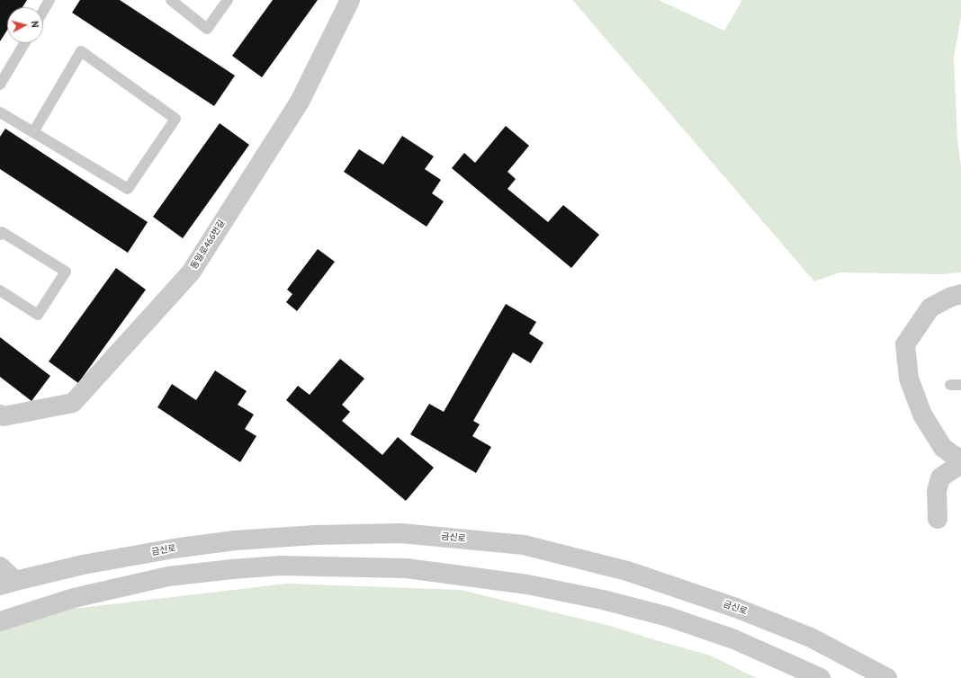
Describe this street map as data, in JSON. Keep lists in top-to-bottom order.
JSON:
{
  "streets": {
    "street": ["동일로466번길", "금신로"]
  },
  "north": "right"
}
